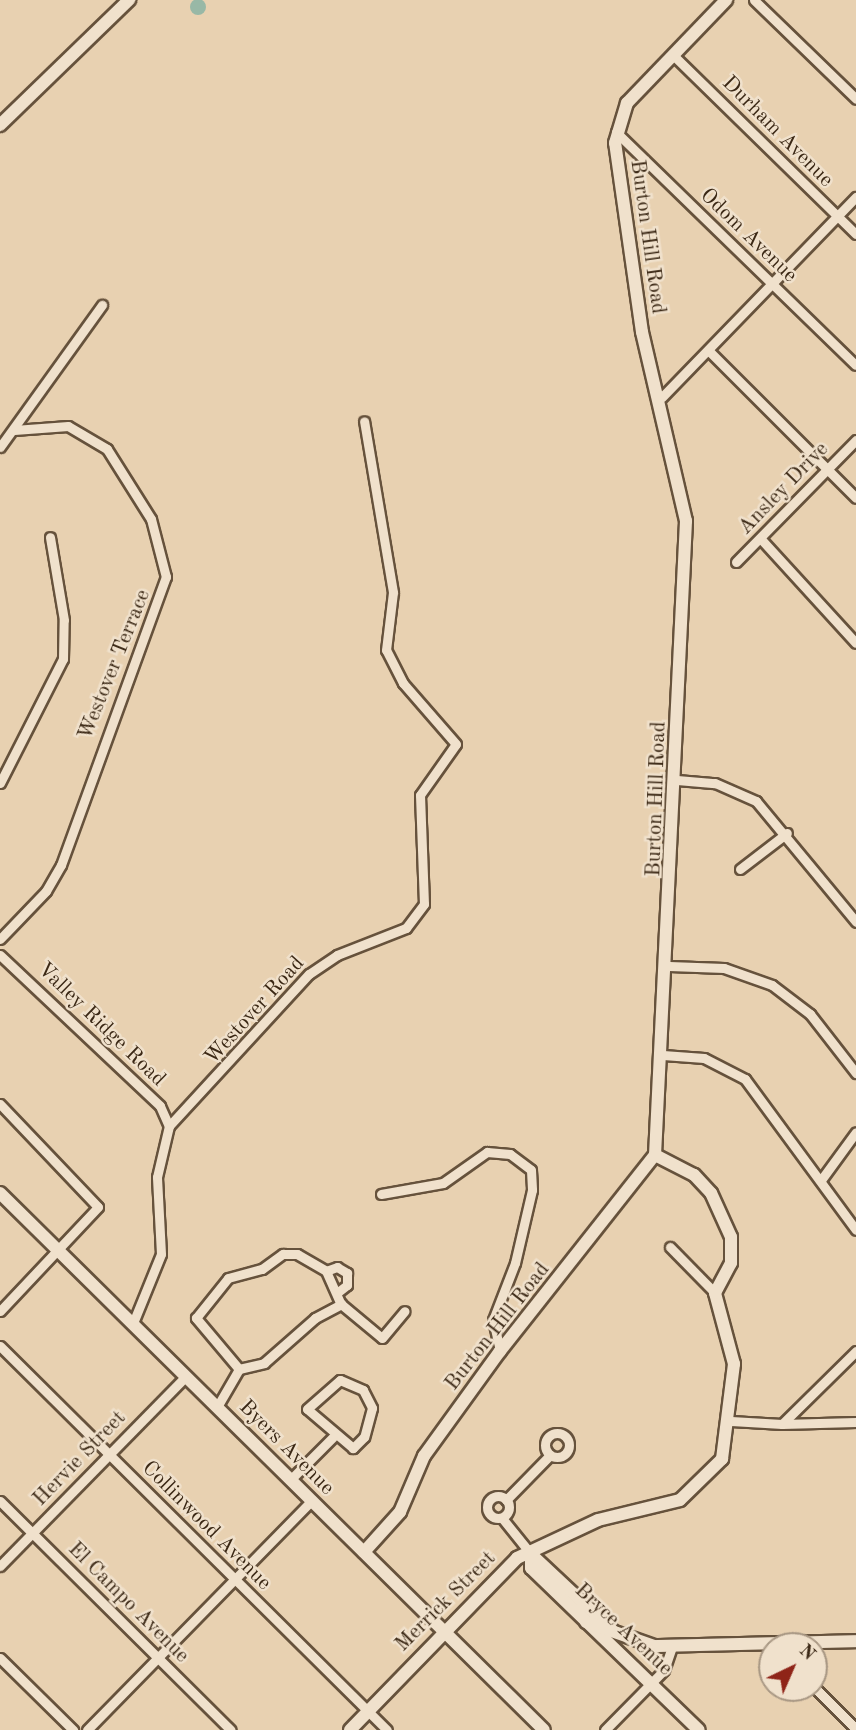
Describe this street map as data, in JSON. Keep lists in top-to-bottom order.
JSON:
{
  "streets": {
    "street": [
      "Durham Avenue",
      "Odom Avenue",
      "Burton Hill Road",
      "Ansley Drive",
      "Westover Terrace",
      "Westover Road",
      "Valley Ridge Road",
      "Byers Avenue",
      "Hervie Street",
      "Collinwood Avenue",
      "Merrick Street",
      "El Campo Avenue",
      "Bryce Avenue"
    ]
  },
  "crossings": [
    ["Durham Avenue", "Burton Hill Road"],
    ["Odom Avenue", "Burton Hill Road"],
    ["Burton Hill Road", "Byers Avenue"],
    ["Westover Road", "Valley Ridge Road"],
    ["Westover Road", "Byers Avenue"],
    ["Byers Avenue", "Hervie Street"],
    ["Byers Avenue", "Merrick Street"],
    ["Hervie Street", "Collinwood Avenue"],
    ["Hervie Street", "El Campo Avenue"],
    ["Collinwood Avenue", "Merrick Street"],
    ["Merrick Street", "Bryce Avenue"]
  ],
  "north": "top right"
}
